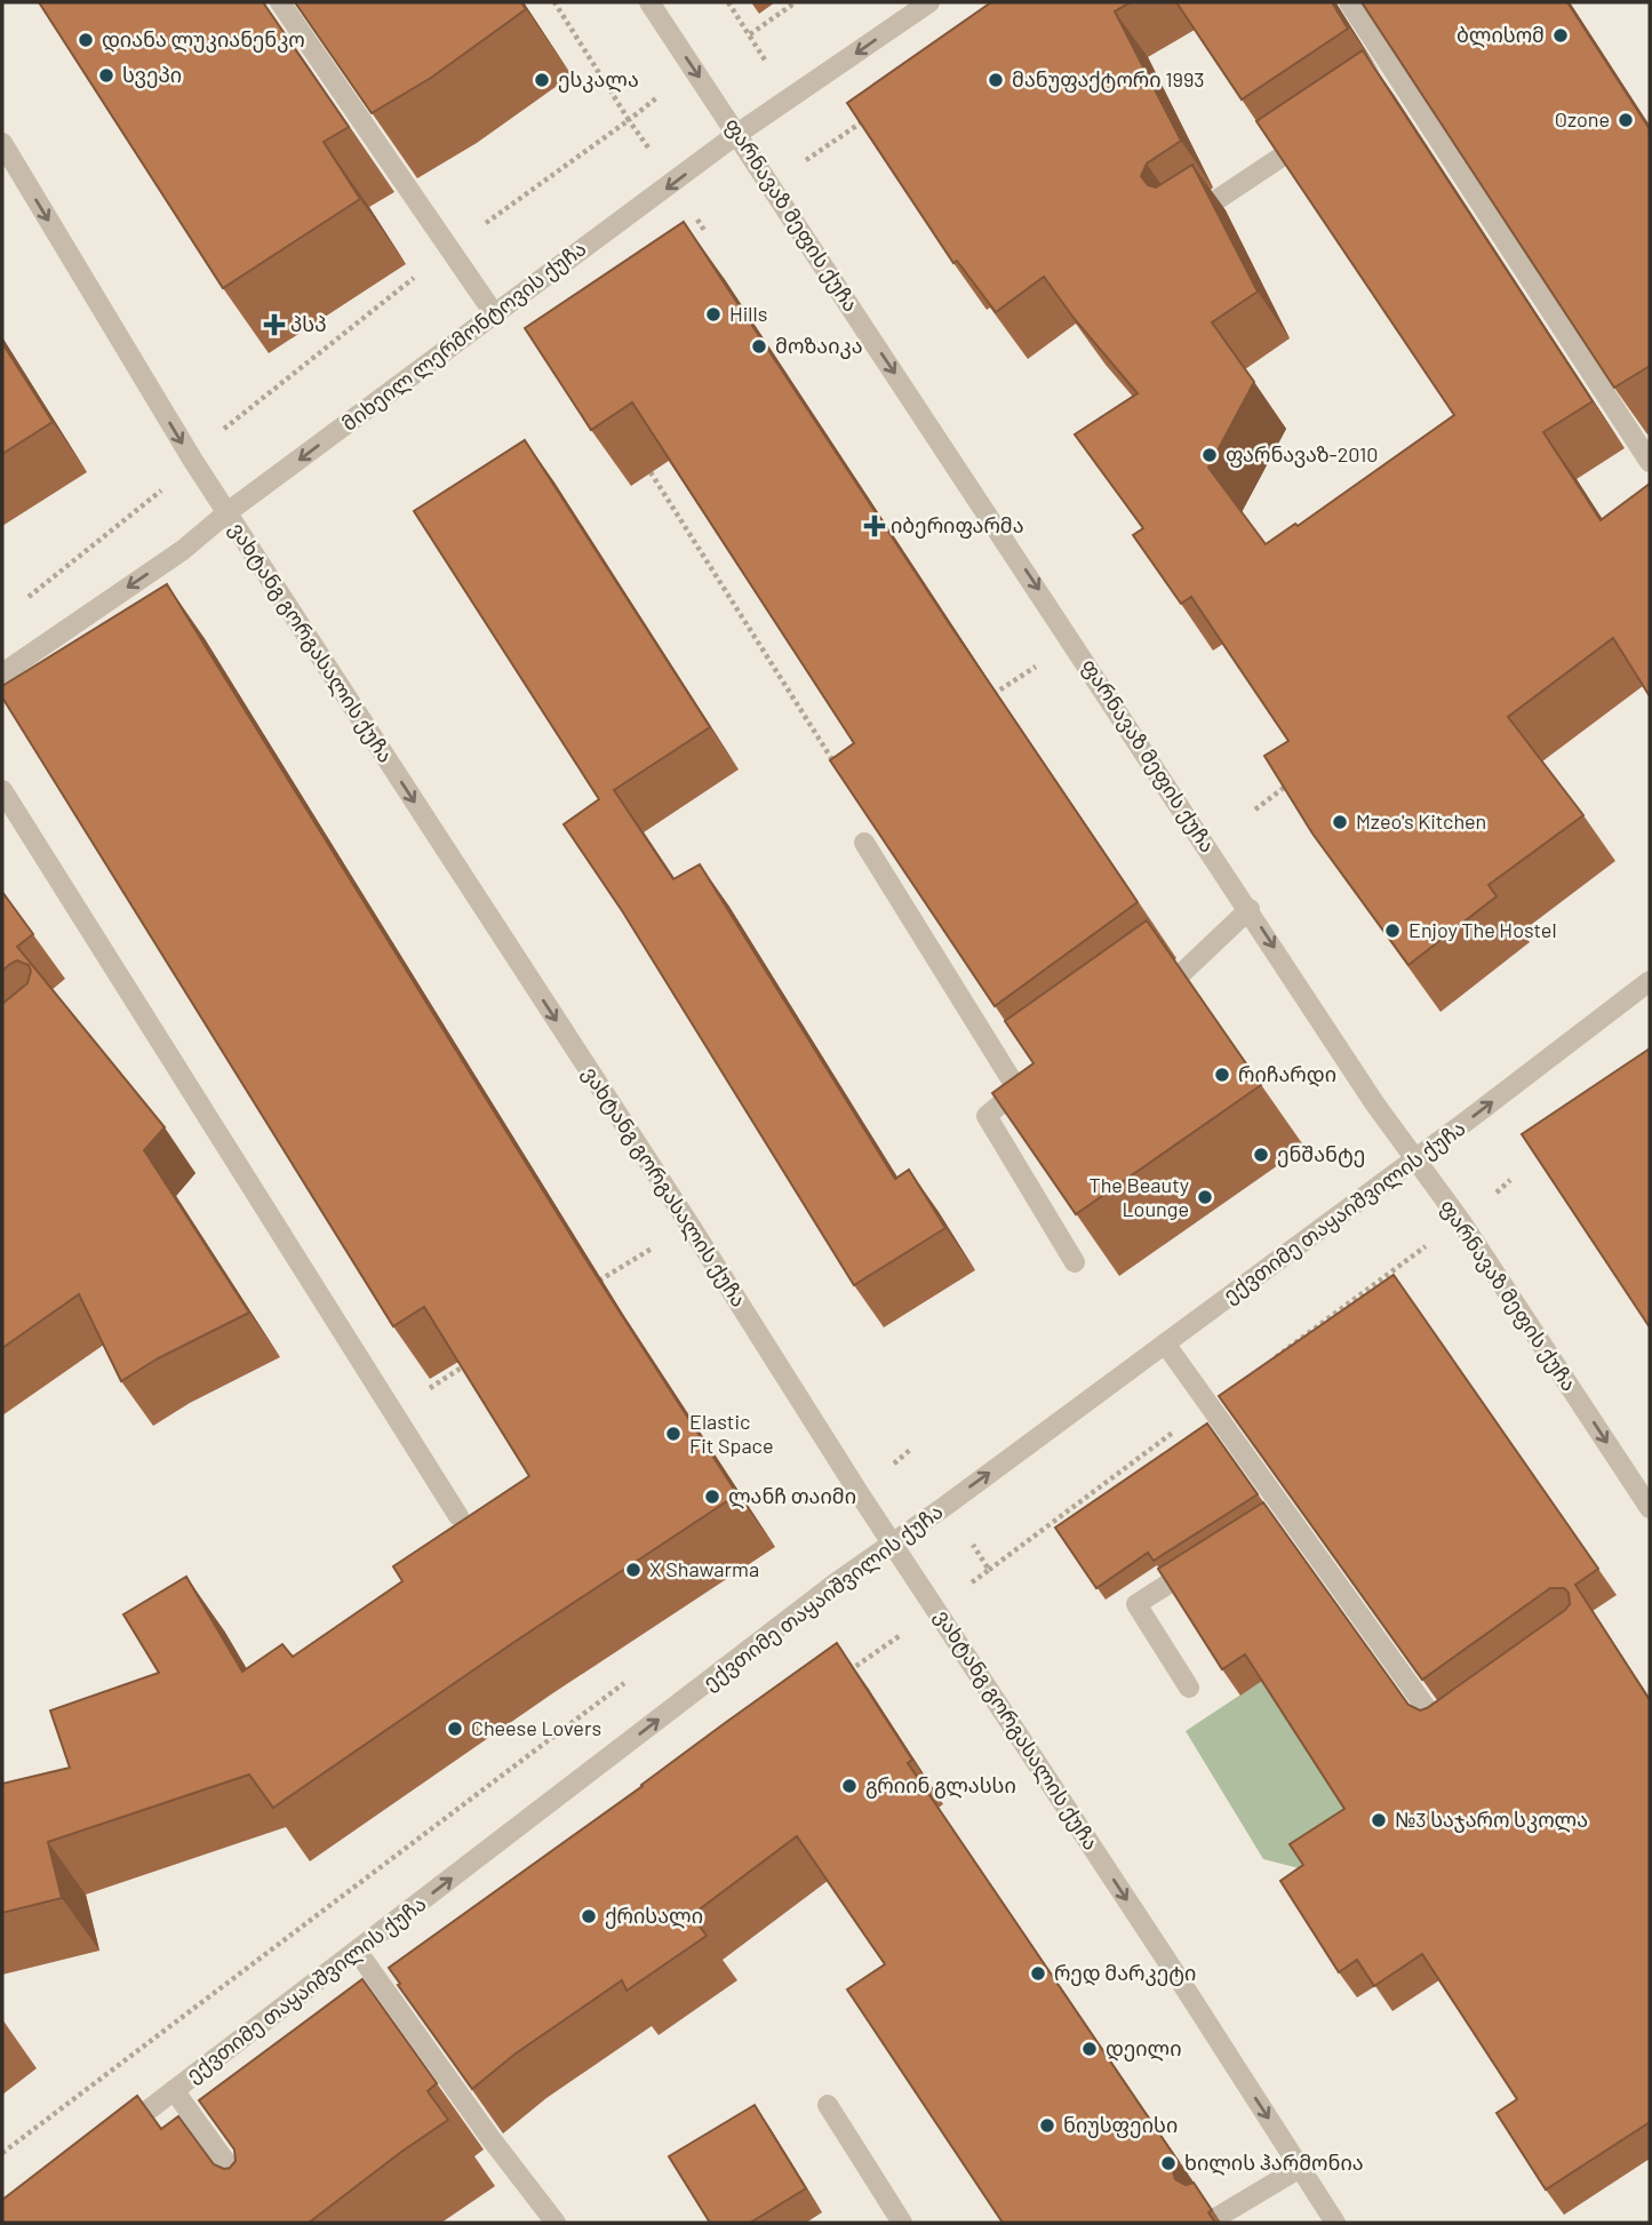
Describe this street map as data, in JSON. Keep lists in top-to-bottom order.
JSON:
{
  "streets": {
    "street": [
      "ფარნავაზ მეფის ქუჩა",
      "მიხეილ ლერმონტოვის ქუჩა",
      "ვახტანგ გორგასალის ქუჩა",
      "ექვთიმე თაყაიშვილის ქუჩა"
    ]
  },
  "crossings": [
    ["ფარნავაზ მეფის ქუჩა", "მიხეილ ლერმონტოვის ქუჩა"],
    ["ფარნავაზ მეფის ქუჩა", "ექვთიმე თაყაიშვილის ქუჩა"],
    ["მიხეილ ლერმონტოვის ქუჩა", "ვახტანგ გორგასალის ქუჩა"],
    ["ვახტანგ გორგასალის ქუჩა", "ექვთიმე თაყაიშვილის ქუჩა"]
  ],
  "one_way": [
    "ფარნავაზ მეფის ქუჩა",
    "მიხეილ ლერმონტოვის ქუჩა",
    "ვახტანგ გორგასალის ქუჩა",
    "ექვთიმე თაყაიშვილის ქუჩა"
  ],
  "places": {
    "other": [
      "ბლისომ",
      "დიანა ლუკიანენკო",
      "სვეპი",
      "ესკალა",
      "მანუფაქტორი 1993",
      "Ozone",
      "Hills",
      "მოზაიკა",
      "ფარნავაზ-2010",
      "Mzeo's Kitchen",
      "Enjoy The Hostel",
      "რიჩარდი",
      "ენშანტე",
      "The Beauty Lounge",
      "Elastic Fit Space",
      "ლანჩ თაიმი",
      "X Shawarma",
      "Cheese Lovers",
      "გრიინ გლასსი",
      "№3 საჯარო სკოლა",
      "ქრისალი",
      "რედ მარკეტი",
      "დეილი",
      "ნიუსფეისი",
      "ხილის ჰარმონია"
    ],
    "health": ["პსპ", "იბერიფარმა"]
  }
}
